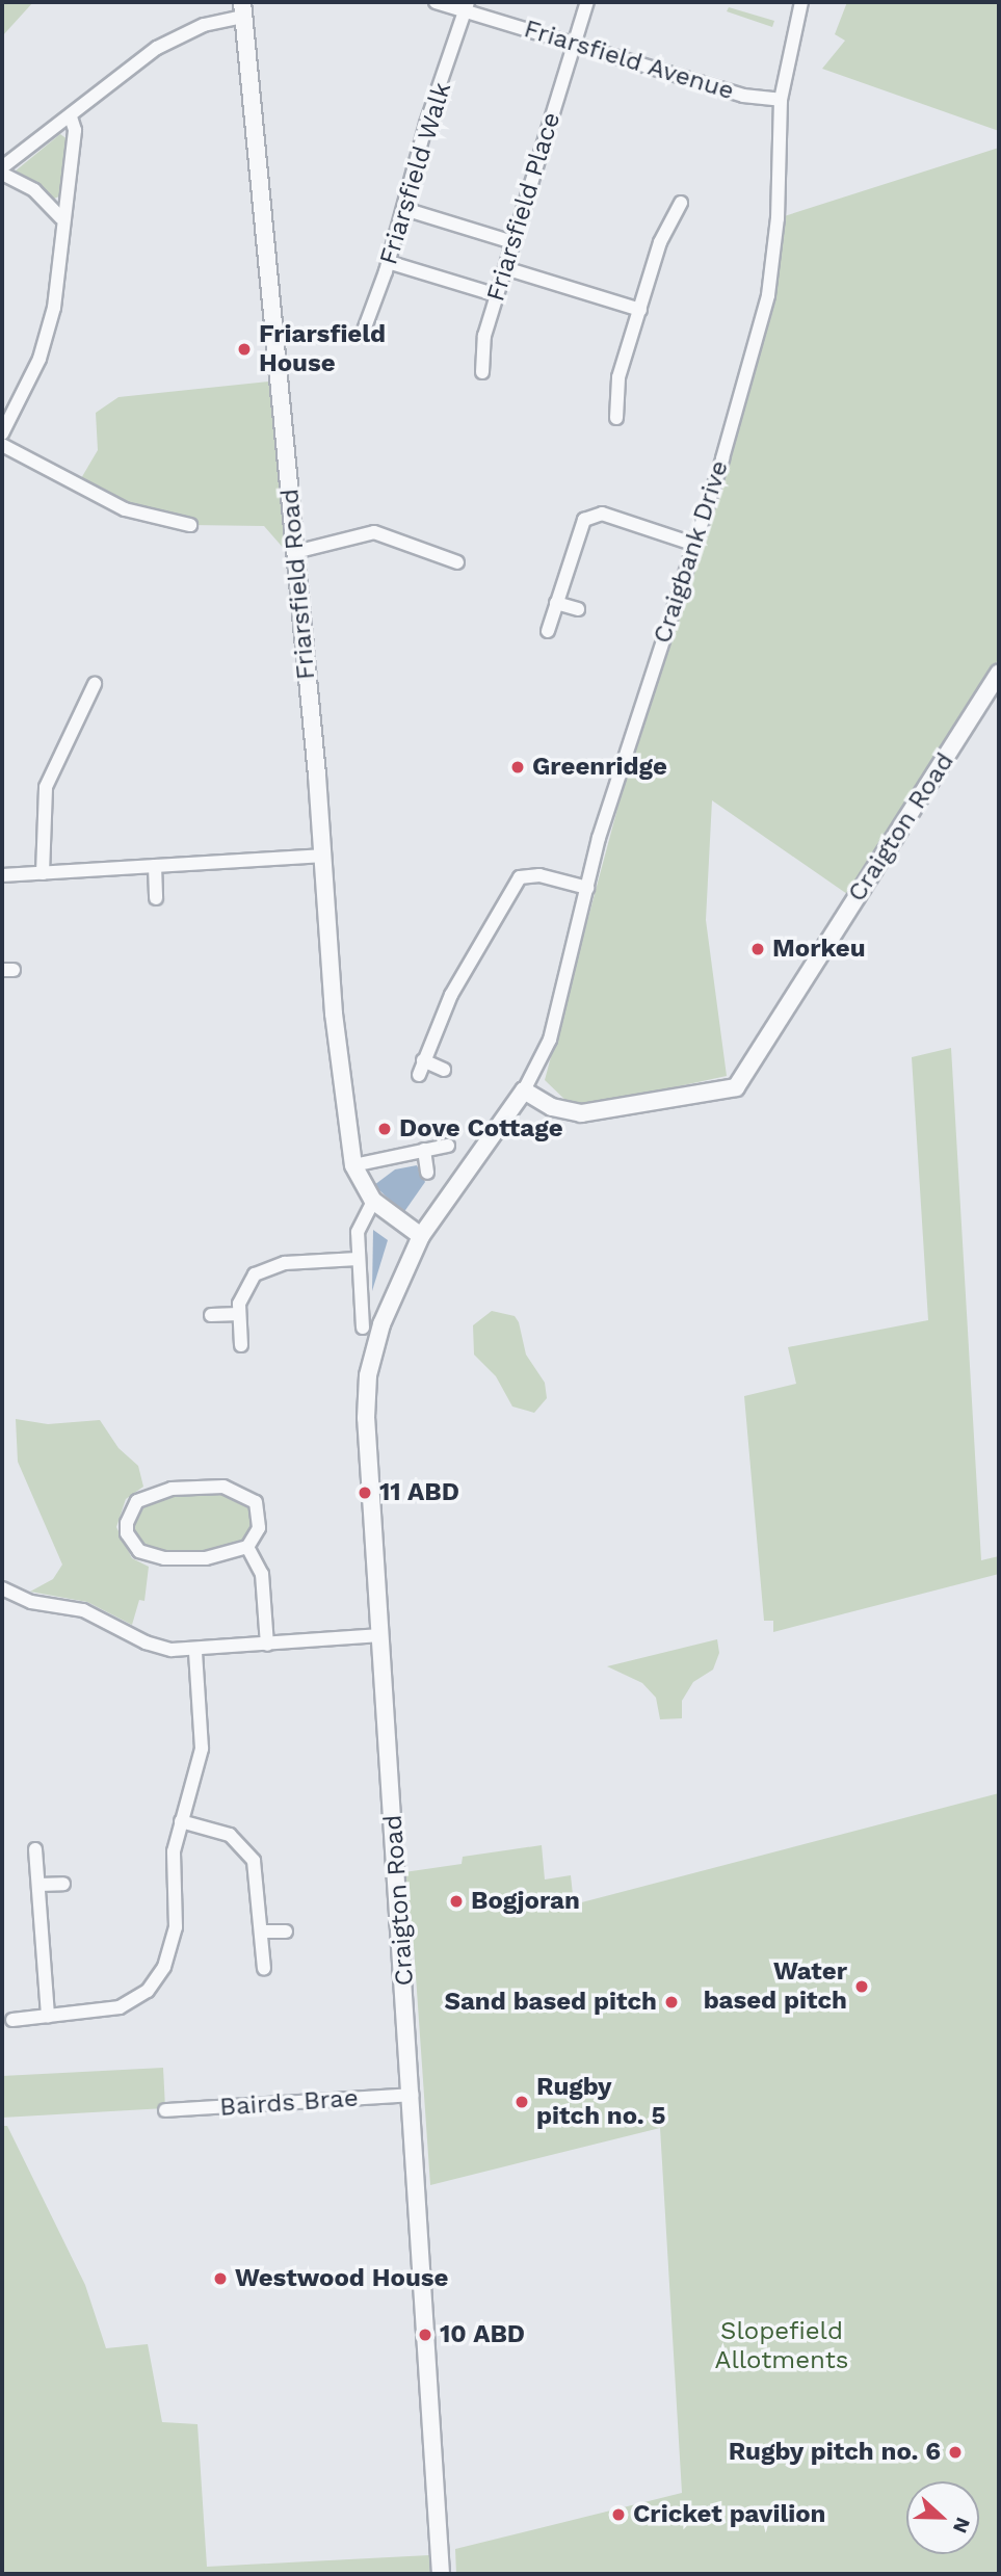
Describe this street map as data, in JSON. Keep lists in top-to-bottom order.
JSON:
{
  "streets": {
    "street": [
      "Friarsfield Avenue",
      "Friarsfield Walk",
      "Friarsfield Place",
      "Craigbank Drive",
      "Friarsfield Road",
      "Craigton Road",
      "Bairds Brae"
    ]
  },
  "crossings": [
    ["Friarsfield Avenue", "Friarsfield Walk"],
    ["Friarsfield Avenue", "Friarsfield Place"],
    ["Friarsfield Avenue", "Craigbank Drive"],
    ["Craigbank Drive", "Craigton Road"],
    ["Craigton Road", "Bairds Brae"]
  ],
  "parks": ["Slopefield Allotments"],
  "places": [
    "Friarsfield House",
    "Greenridge",
    "Morkeu",
    "Dove Cottage",
    "11 ABD",
    "Bogjoran",
    "Water based pitch",
    "Sand based pitch",
    "Rugby pitch no. 5",
    "Westwood House",
    "10 ABD",
    "Rugby pitch no. 6",
    "Cricket pavilion"
  ],
  "north": "right"
}
